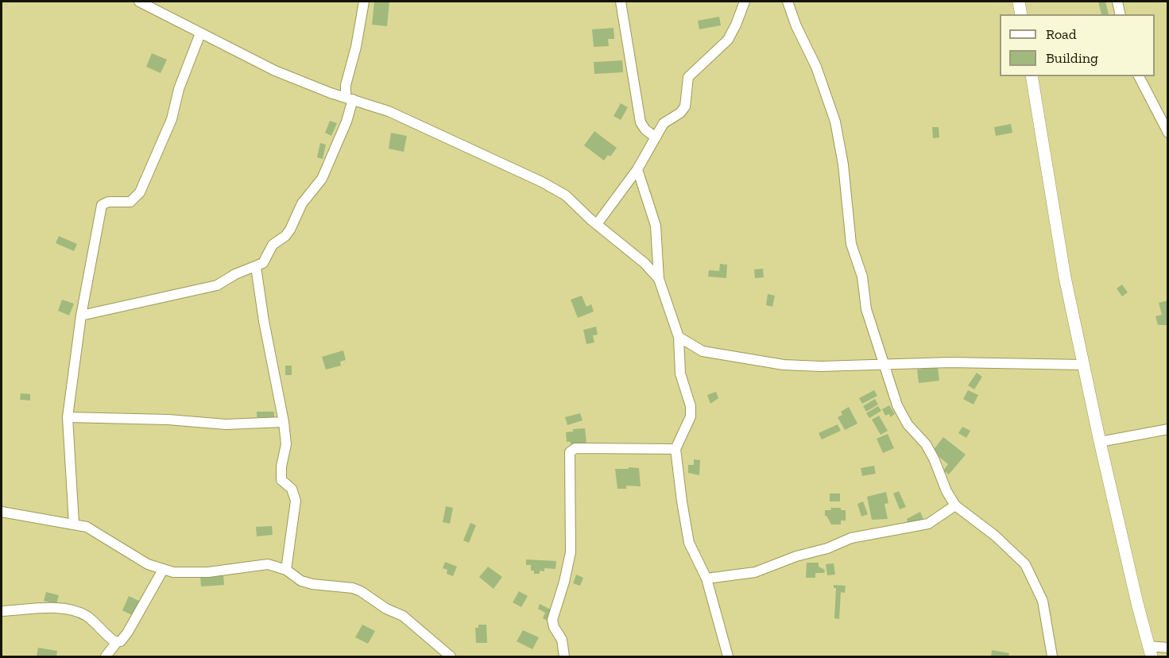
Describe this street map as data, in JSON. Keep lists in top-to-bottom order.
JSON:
{
  "legend": ["Road", "Building"]
}
